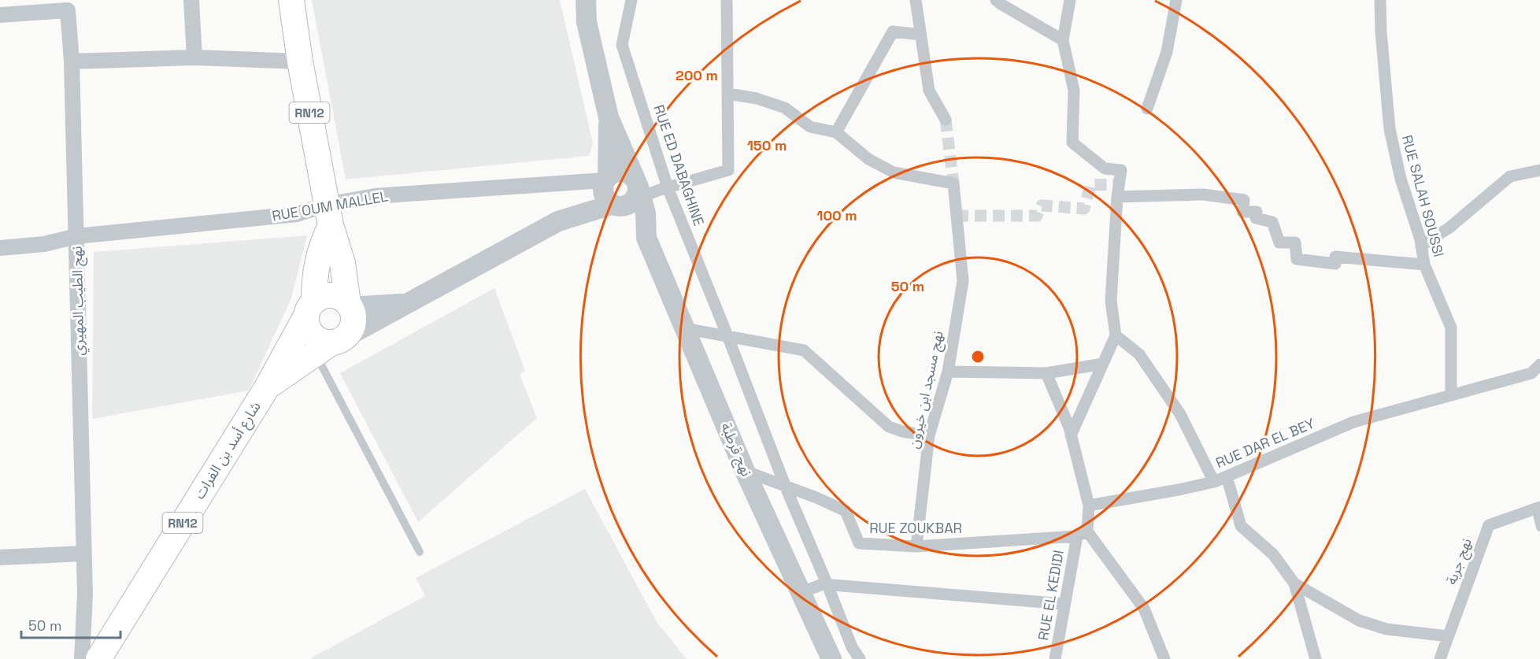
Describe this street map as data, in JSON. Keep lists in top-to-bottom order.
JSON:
{
  "streets": {
    "main road": ["RN12", "شارع أسد بن الفرات"],
    "street": [
      "RUE ED DABAGHINE",
      "RUE SALAH SOUSSI",
      "RUE OUM MALLEL",
      "نهج الطيب المهيري",
      "نهج مسجد ابن خيرون",
      "RUE DAR EL BEY",
      "نهج قرطبة",
      "RUE ZOUKBAR",
      "نهج جربة",
      "RUE EL KEDIDI"
    ]
  },
  "crossings": [
    ["RN12", "RUE OUM MALLEL"],
    ["RUE ED DABAGHINE", "RUE ZOUKBAR"],
    ["RUE SALAH SOUSSI", "RUE DAR EL BEY"],
    ["RUE OUM MALLEL", "نهج الطيب المهيري"],
    ["نهج مسجد ابن خيرون", "RUE ZOUKBAR"],
    ["RUE DAR EL BEY", "RUE EL KEDIDI"],
    ["نهج قرطبة", "RUE ZOUKBAR"],
    ["RUE ZOUKBAR", "RUE EL KEDIDI"]
  ],
  "scale_bar": "50 m",
  "rings": [
    "200 m",
    "150 m",
    "100 m",
    "50 m"
  ]
}
